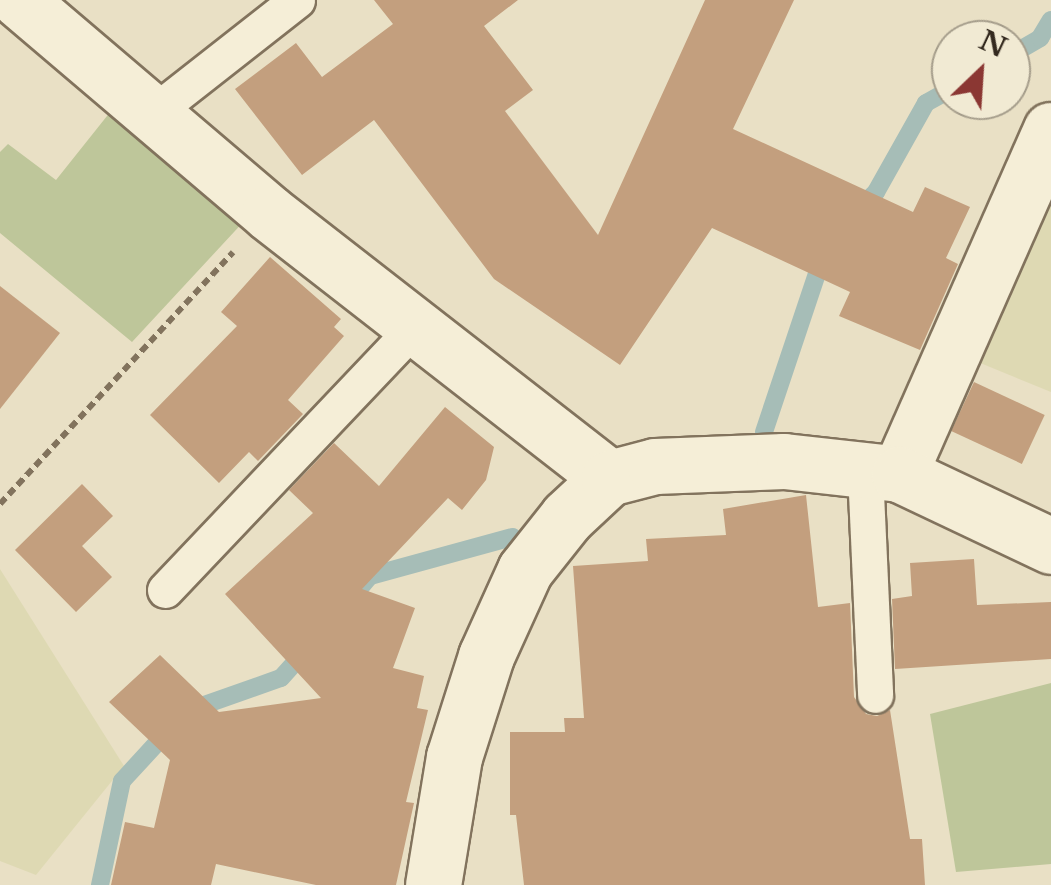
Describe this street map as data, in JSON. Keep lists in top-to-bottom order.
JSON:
{
  "north": "top right"
}
